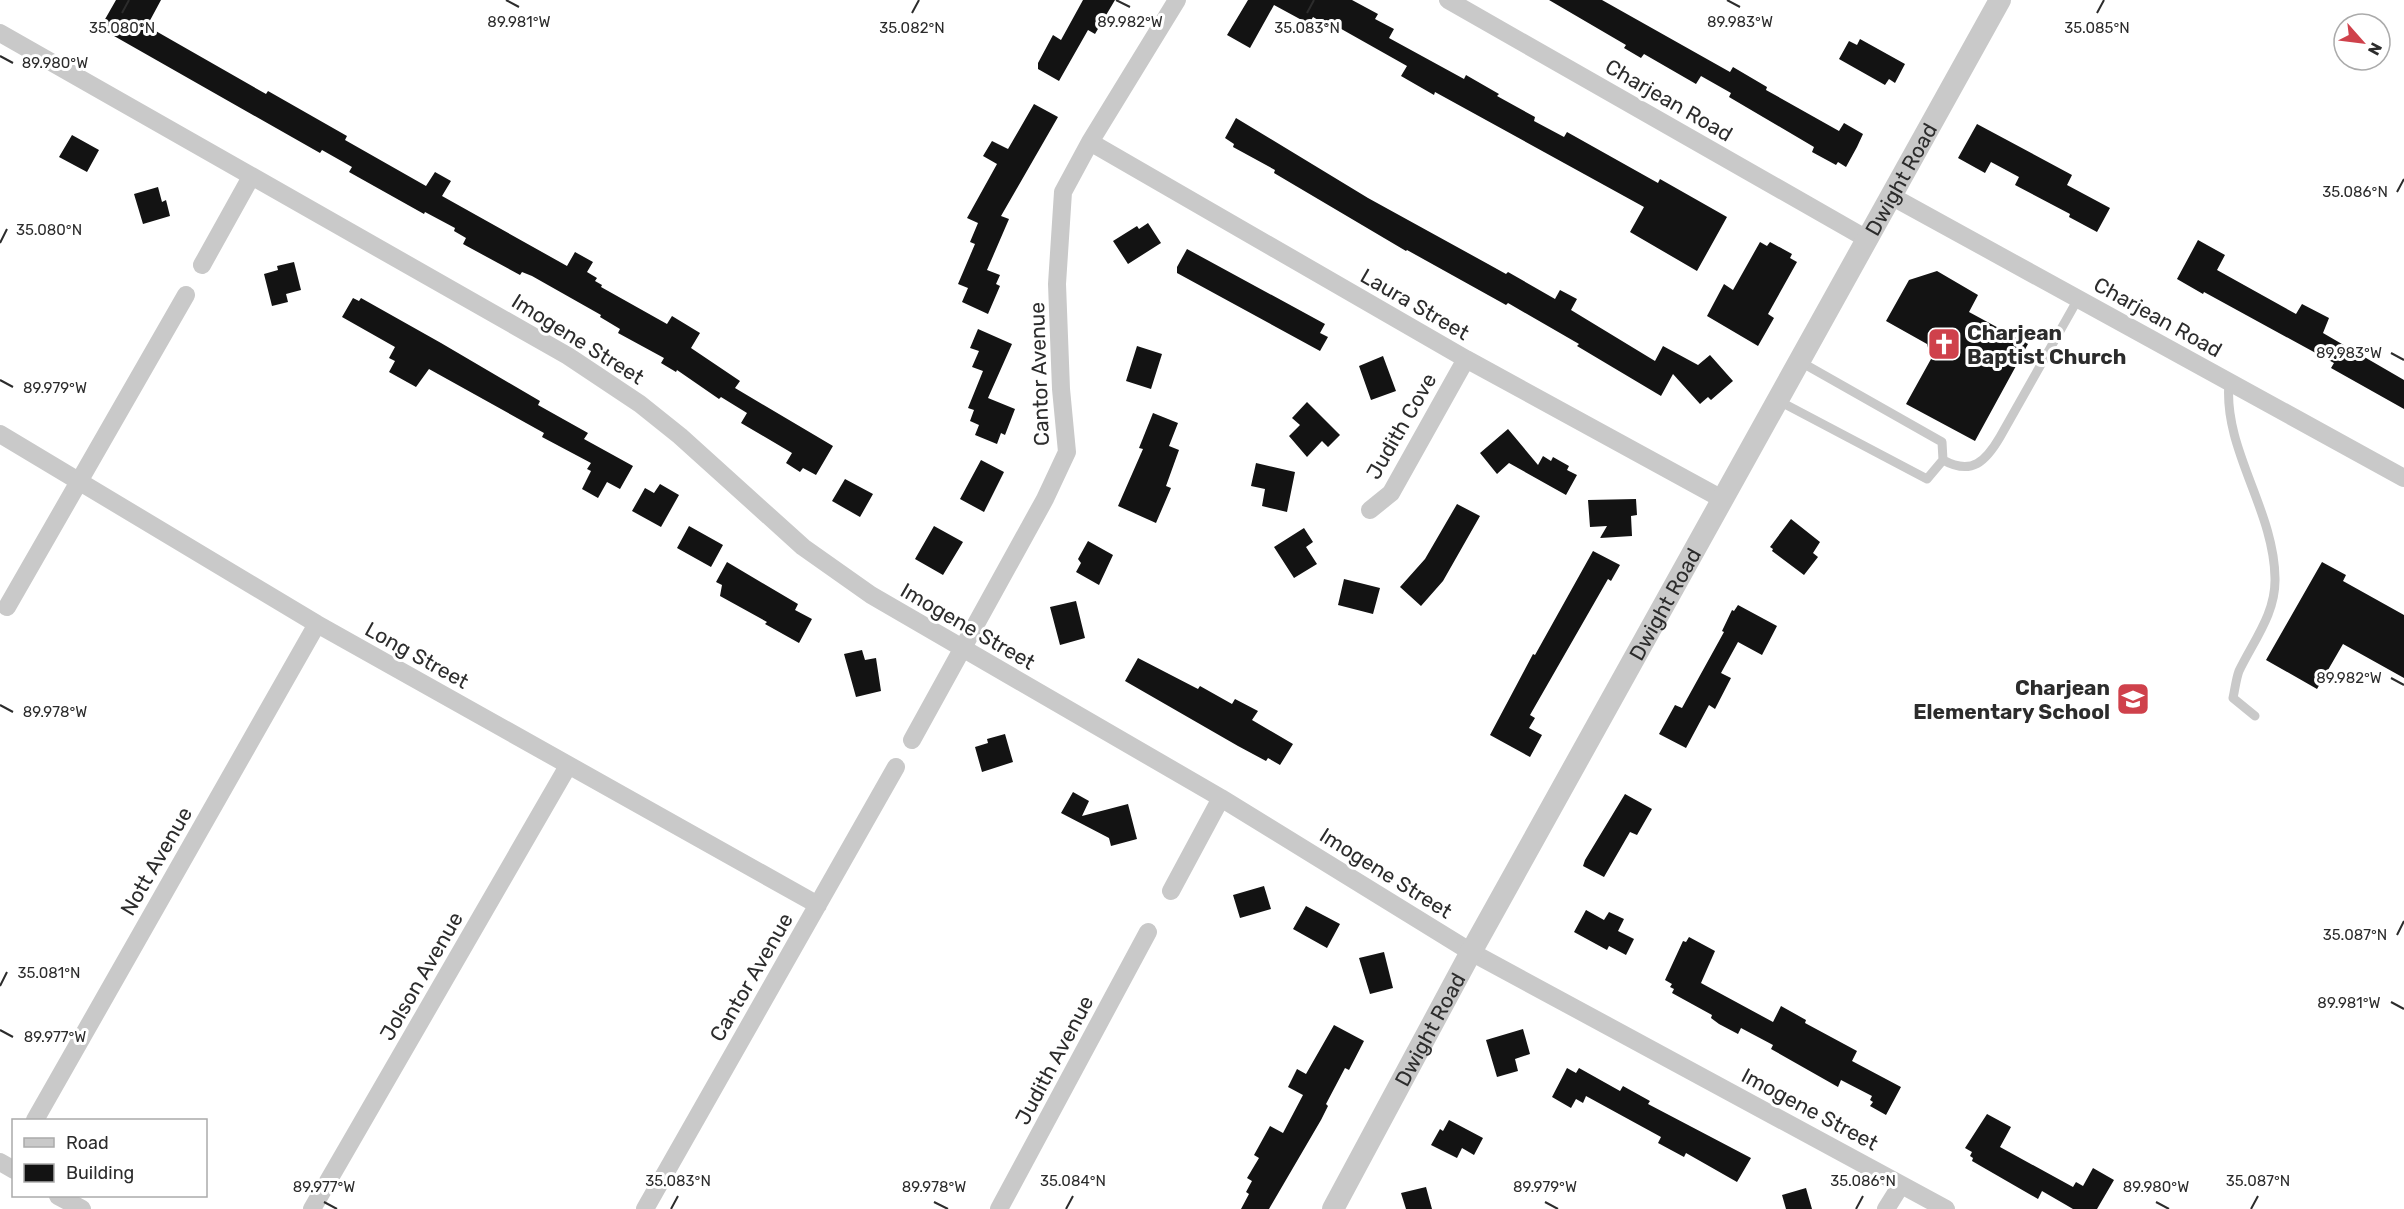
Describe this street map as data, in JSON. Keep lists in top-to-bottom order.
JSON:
{
  "streets": {
    "street": [
      "Charjean Road",
      "Dwight Road",
      "Laura Street",
      "Imogene Street",
      "Cantor Avenue",
      "Judith Cove",
      "Long Street",
      "Nott Avenue",
      "Jolson Avenue",
      "Judith Avenue"
    ]
  },
  "crossings": [
    ["Charjean Road", "Dwight Road"],
    ["Dwight Road", "Laura Street"],
    ["Dwight Road", "Imogene Street"],
    ["Laura Street", "Cantor Avenue"],
    ["Laura Street", "Judith Cove"],
    ["Imogene Street", "Cantor Avenue"],
    ["Cantor Avenue", "Long Street"],
    ["Long Street", "Nott Avenue"],
    ["Long Street", "Jolson Avenue"]
  ],
  "places": {
    "church": ["Charjean Baptist Church"],
    "school or university": ["Charjean Elementary School"]
  },
  "legend": ["Road", "Building"],
  "north": "bottom right",
  "coordinates": [
    "89.981°W",
    "89.983°W",
    "89.982°W",
    "35.080°N",
    "35.082°N",
    "35.083°N",
    "35.085°N",
    "89.980°W",
    "35.086°N",
    "89.979°W",
    "89.978°W",
    "35.087°N",
    "35.081°N",
    "89.977°W",
    "35.084°N"
  ]
}
